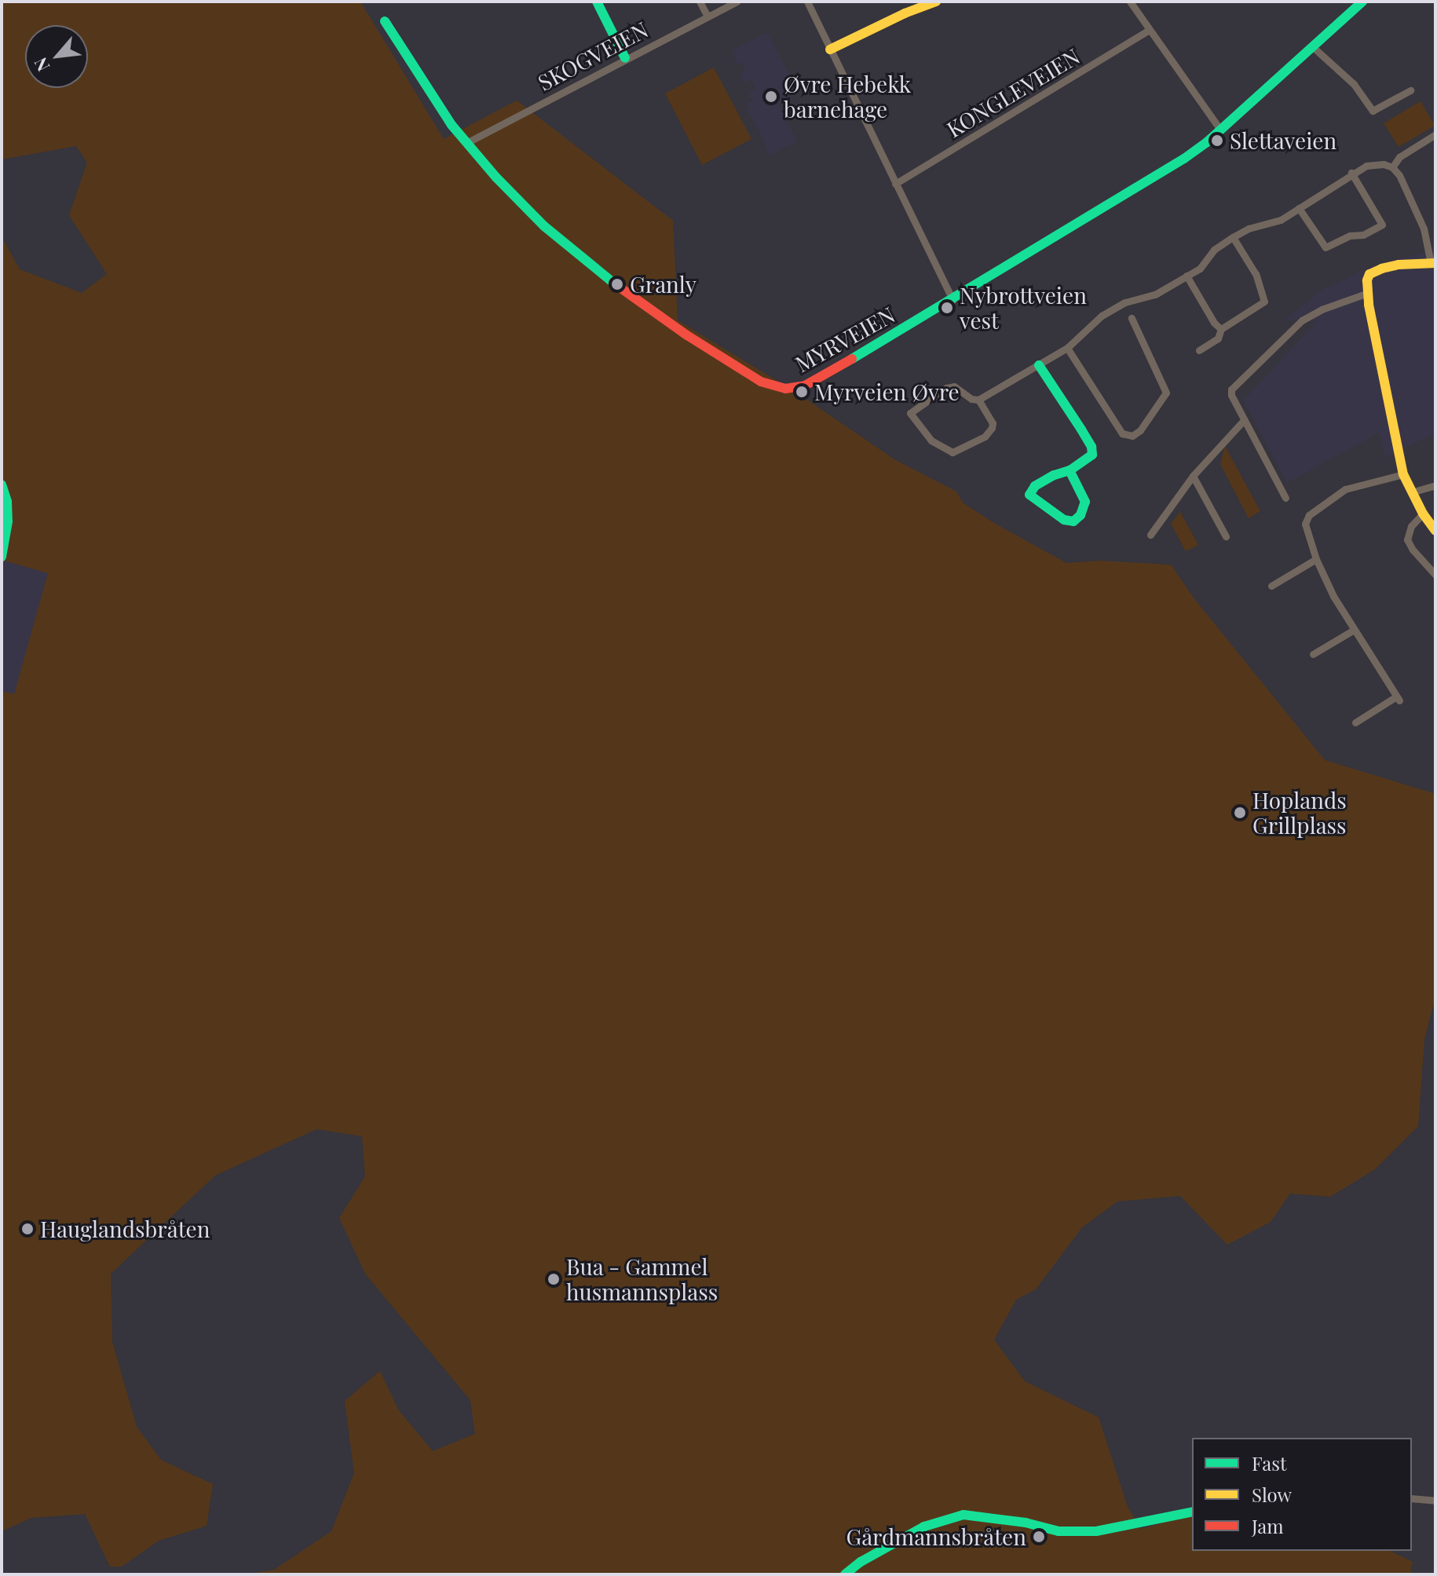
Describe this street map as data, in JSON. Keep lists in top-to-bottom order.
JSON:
{
  "streets": {
    "street": ["SKOGVEIEN", "KONGLEVEIEN", "MYRVEIEN"]
  },
  "crossings": [
    ["SKOGVEIEN", "MYRVEIEN"]
  ],
  "places": [
    "Øvre Hebekk barnehage",
    "Slettaveien",
    "Granly",
    "Nybrottveien vest",
    "Myrveien Øvre",
    "Hoplands Grillplass",
    "Hauglandsbråten",
    "Bua - Gammel husmannsplass",
    "Gårdmannsbråten"
  ],
  "legend": ["Fast", "Slow", "Jam"],
  "north": "bottom left"
}
